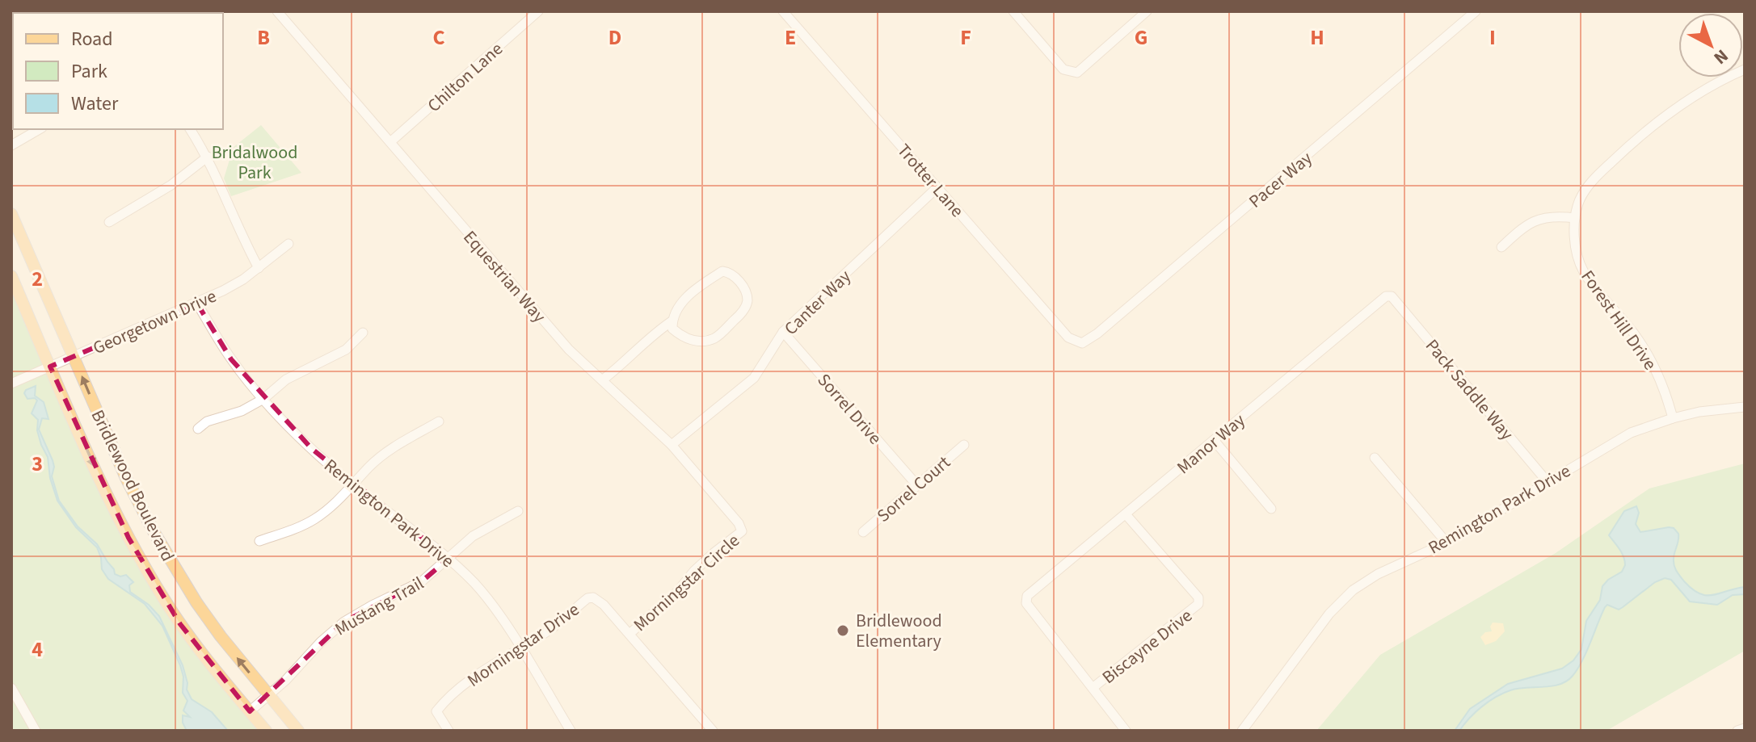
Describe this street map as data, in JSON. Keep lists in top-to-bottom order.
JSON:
{
  "streets": {
    "main road": ["Bridlewood Boulevard"],
    "street": [
      "Chilton Lane",
      "Pacer Way",
      "Trotter Lane",
      "Equestrian Way",
      "Canter Way",
      "Forest Hill Drive",
      "Georgetown Drive",
      "Pack Saddle Way",
      "Sorrel Drive",
      "Manor Way",
      "Sorrel Court",
      "Remington Park Drive",
      "Morningstar Circle",
      "Mustang Trail",
      "Morningstar Drive",
      "Biscayne Drive"
    ]
  },
  "crossings": [
    ["Chilton Lane", "Equestrian Way"],
    ["Pacer Way", "Trotter Lane"],
    ["Trotter Lane", "Canter Way"],
    ["Equestrian Way", "Canter Way"],
    ["Equestrian Way", "Morningstar Circle"],
    ["Canter Way", "Sorrel Drive"],
    ["Forest Hill Drive", "Remington Park Drive"],
    ["Georgetown Drive", "Bridlewood Boulevard"],
    ["Georgetown Drive", "Remington Park Drive"],
    ["Pack Saddle Way", "Manor Way"],
    ["Pack Saddle Way", "Remington Park Drive"],
    ["Sorrel Drive", "Sorrel Court"],
    ["Manor Way", "Biscayne Drive"],
    ["Bridlewood Boulevard", "Mustang Trail"],
    ["Remington Park Drive", "Mustang Trail"],
    ["Remington Park Drive", "Morningstar Drive"],
    ["Morningstar Circle", "Morningstar Drive"]
  ],
  "parks": ["Bridalwood Park"],
  "places": ["Bridlewood Elementary"],
  "legend": ["Road", "Park", "Water"],
  "north": "bottom right",
  "grid": {
    "columns": [
      "B",
      "C",
      "D",
      "E",
      "F",
      "G",
      "H",
      "I"
    ],
    "rows": ["2", "3", "4"]
  }
}
